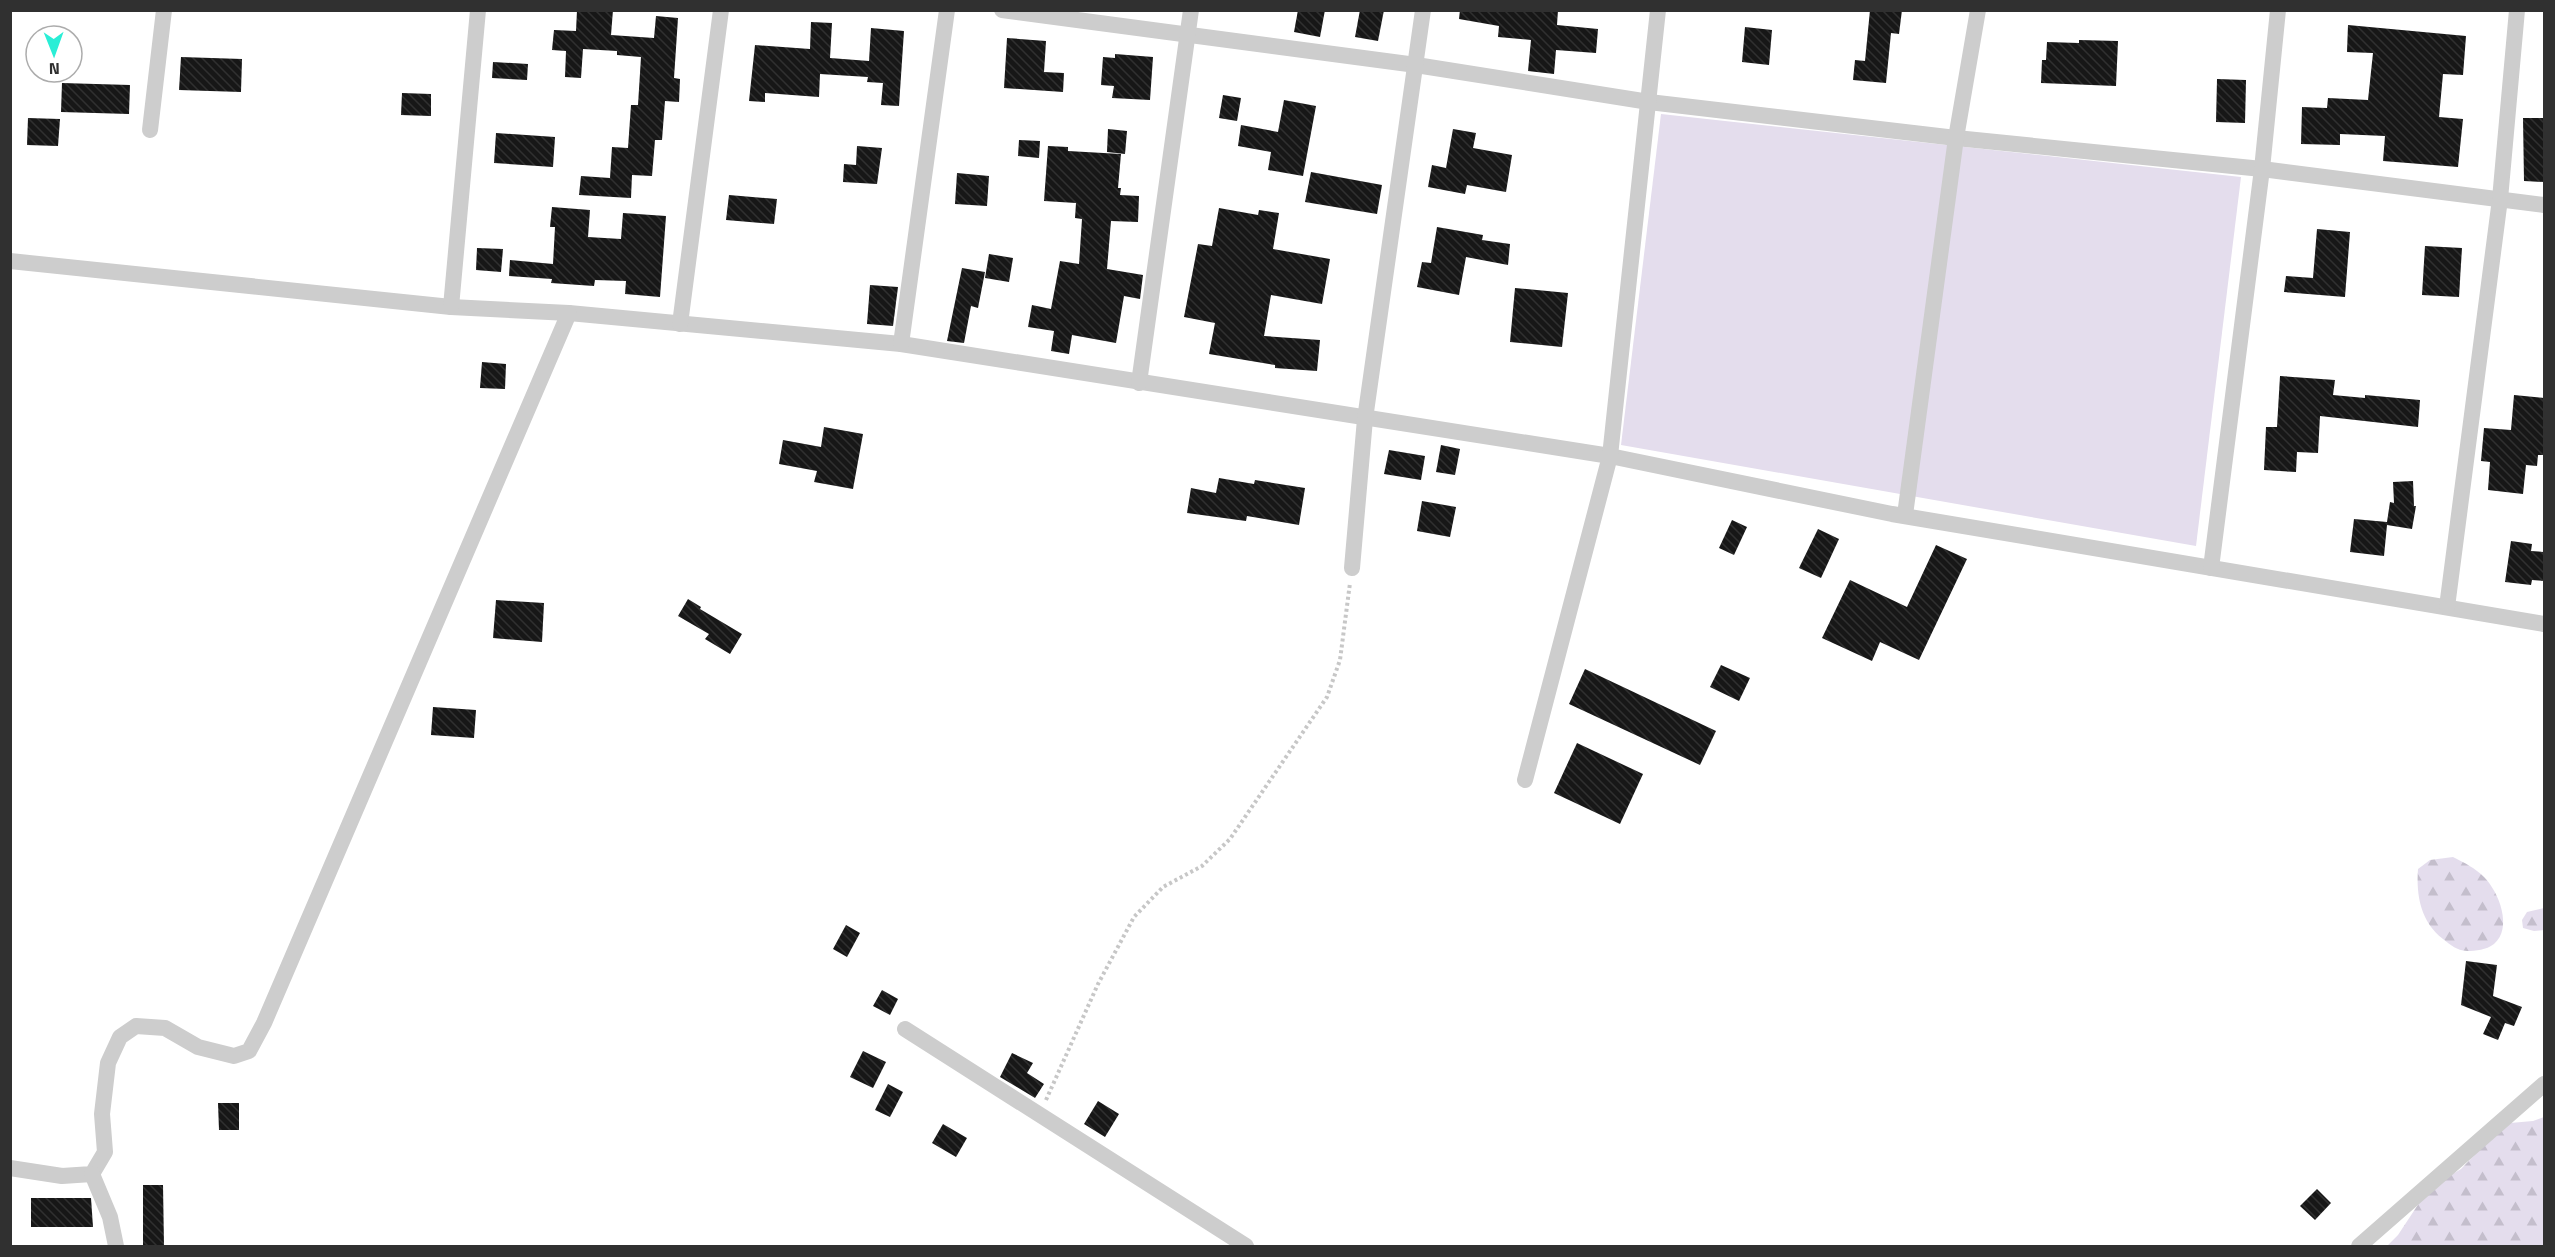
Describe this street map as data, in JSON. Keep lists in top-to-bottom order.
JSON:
{
  "north": "bottom"
}
